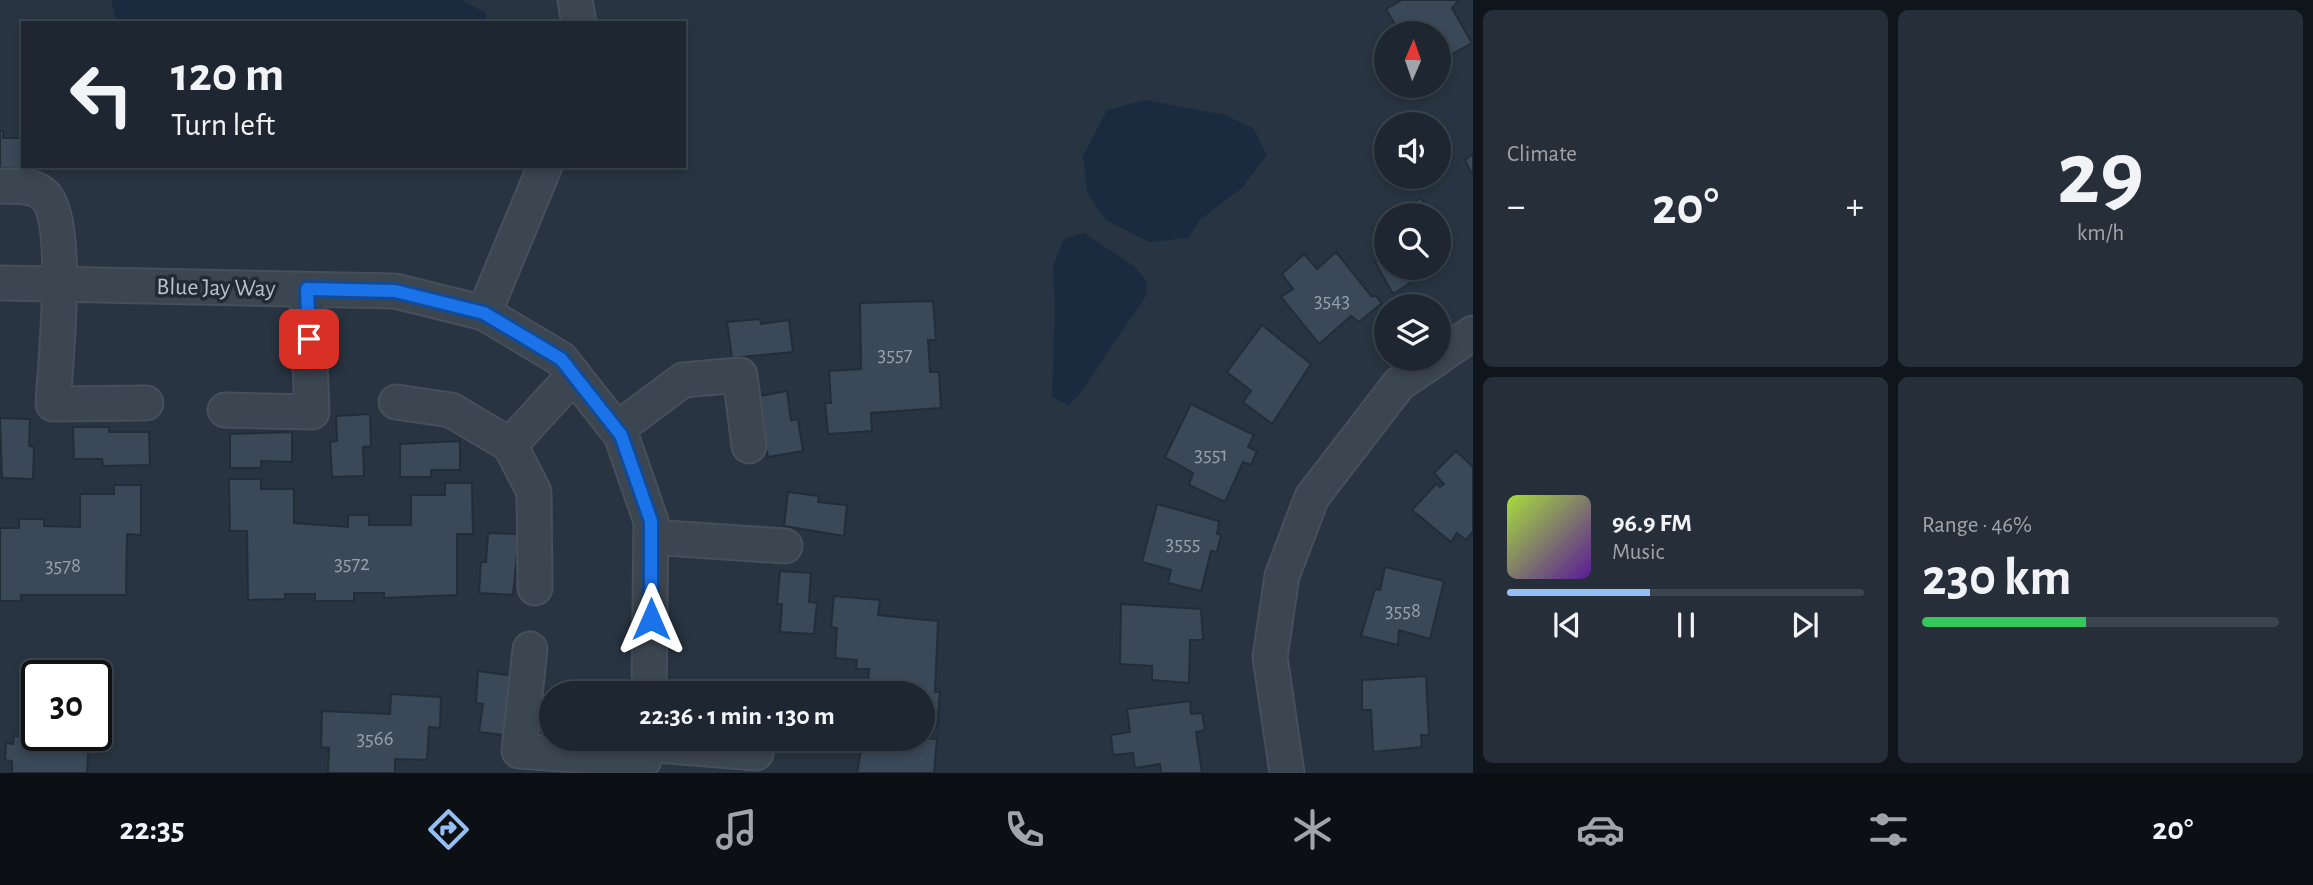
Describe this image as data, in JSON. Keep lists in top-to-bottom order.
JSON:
{
  "streets": {
    "street": ["Blue Jay Way"]
  },
  "house_numbers": [
    "3543",
    "3557",
    "3551",
    "3555",
    "3572",
    "3578",
    "3558",
    "3566"
  ],
  "north": "top",
  "page": {
    "tile": [
      "Climate",
      ["29", "km/h"],
      ["Range · 46%", "230 km"]
    ],
    "turn": ["120 m", "Turn left"],
    "heat": ["−", "20°", "+"],
    "song": ["96.9 FM", "Music"],
    "limit": "30",
    "trip": "22:36 · 1 min · 130 m",
    "tabs": ["22:35", "20°"]
  }
}
